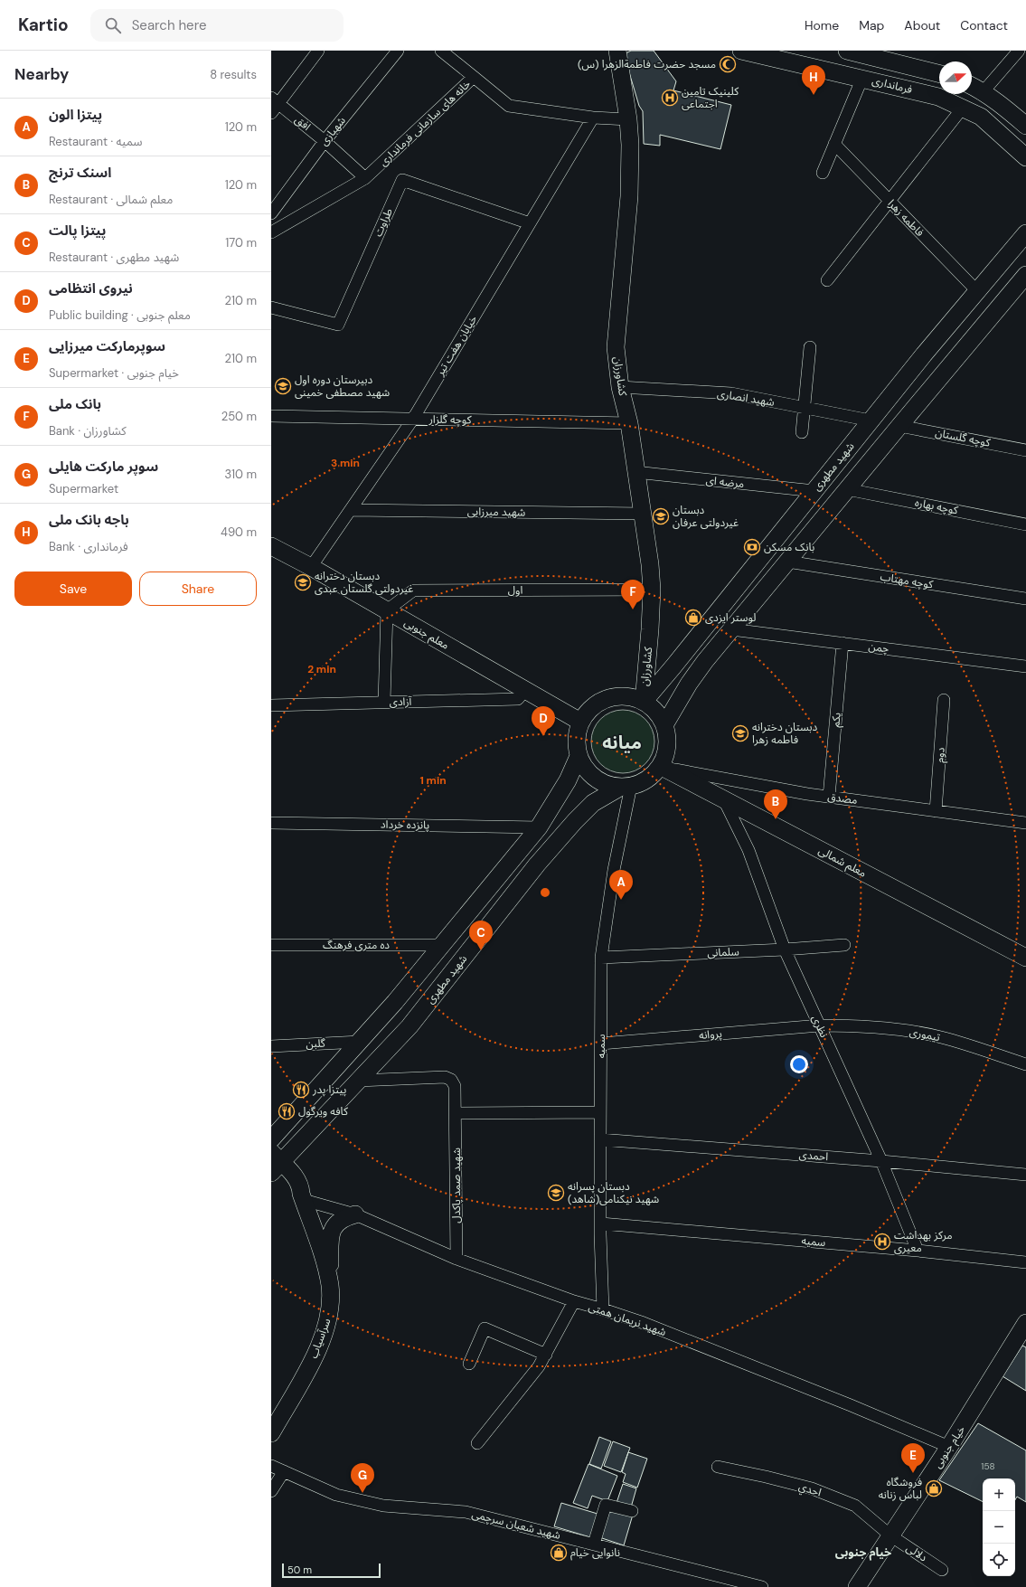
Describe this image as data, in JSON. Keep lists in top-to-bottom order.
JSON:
{
  "streets": {
    "main road": [
      "فرمانداری",
      "کشاورزان",
      "شهید مطهری",
      "معلم جنوبی",
      "معلم شمالی",
      "سرآسیاب",
      "خیام جنوبی"
    ],
    "street": [
      "افق",
      "خانه های سازمانی فرمانداری",
      "شهبازی",
      "فاطمه زهرا",
      "طراوت",
      "خیابان هفت تیر",
      "شهید انصاری",
      "کوچه گلزار",
      "کوچه گلستان",
      "مرضه ای",
      "کوچه بهاره",
      "شهید میرزایی",
      "کوچه مهتاب",
      "اول",
      "چمن",
      "آزادی",
      "یکم",
      "دوم",
      "مصدق",
      "پانزده خرداد",
      "ده متری فرهنگ",
      "سلمانی",
      "نظری",
      "پروانه",
      "تیموری",
      "گلبن",
      "سمیه",
      "احمدی",
      "شهید صمد پاکدل",
      "سميه",
      "شهید نریمان همتی",
      "احدي",
      "شهید شعبان سرچمی",
      "دلالی"
    ]
  },
  "crossings": [
    ["افق", "خانه های سازمانی فرمانداری"],
    ["افق", "شهبازی"],
    ["خانه های سازمانی فرمانداری", "خیابان هفت تیر"],
    ["خانه های سازمانی فرمانداری", "کشاورزان"],
    ["فاطمه زهرا", "شهید مطهری"],
    ["طراوت", "خیابان هفت تیر"],
    ["خیابان هفت تیر", "کوچه گلزار"],
    ["خیابان هفت تیر", "شهید میرزایی"],
    ["خیابان هفت تیر", "معلم جنوبی"],
    ["کشاورزان", "شهید انصاری"],
    ["کشاورزان", "کوچه گلزار"],
    ["کشاورزان", "شهید مطهری"],
    ["کشاورزان", "مرضه ای"],
    ["کشاورزان", "شهید میرزایی"],
    ["کشاورزان", "اول"],
    ["کشاورزان", "معلم جنوبی"],
    ["کشاورزان", "مصدق"],
    ["کشاورزان", "معلم شمالی"],
    ["کشاورزان", "سمیه"],
    ["شهید انصاری", "شهید مطهری"],
    ["شهید مطهری", "مرضه ای"],
    ["شهید مطهری", "معلم جنوبی"],
    ["شهید مطهری", "مصدق"],
    ["شهید مطهری", "معلم شمالی"],
    ["شهید مطهری", "سمیه"],
    ["شهید مطهری", "شهید صمد پاکدل"],
    ["شهید مطهری", "سرآسیاب"],
    ["اول", "معلم جنوبی"],
    ["معلم جنوبی", "آزادی"],
    ["معلم جنوبی", "مصدق"],
    ["معلم جنوبی", "معلم شمالی"],
    ["معلم جنوبی", "سمیه"],
    ["چمن", "یکم"],
    ["یکم", "مصدق"],
    ["دوم", "مصدق"],
    ["مصدق", "معلم شمالی"],
    ["مصدق", "سمیه"],
    ["معلم شمالی", "نظری"],
    ["معلم شمالی", "سمیه"],
    ["سلمانی", "نظری"],
    ["سلمانی", "سمیه"],
    ["نظری", "پروانه"],
    ["نظری", "تیموری"],
    ["نظری", "احمدی"],
    ["نظری", "سميه"],
    ["پروانه", "تیموری"],
    ["پروانه", "سمیه"],
    ["سمیه", "احمدی"],
    ["سمیه", "سميه"],
    ["سمیه", "شهید نریمان همتی"],
    ["شهید صمد پاکدل", "شهید نریمان همتی"],
    ["شهید نریمان همتی", "سرآسیاب"],
    ["شهید نریمان همتی", "خیام جنوبی"],
    ["خیام جنوبی", "احدي"],
    ["خیام جنوبی", "دلالی"],
    ["احدي", "دلالی"]
  ],
  "districts": ["میانه", "خیام جنوبی"],
  "places": {
    "mosque": ["مسجد حضرت فاطمةالزهرا (س)"],
    "hospital": ["کلینیک تامین اجتماعی", "مرکز بهداشت معیری"],
    "school or university": [
      "دبیرستان دوره اول شهید مصطفی خمینی",
      "دبستان غیردولتی عرفان",
      "دبستان دخترانه غیردولتی گلستان عبدی",
      "دبستان دخترانه فاطمه زهرا",
      "دبستان پسرانه شهید نیکنامی(شاهد)"
    ],
    "bank": ["بانک مسکن"],
    "shop": ["لوستر ایزدی", "فروشگاه لباس زنانه", "نانوایی خیام"],
    "restaurant": ["پیتزا پدر", "کافه ویرگول"]
  },
  "house_numbers": ["158"],
  "scale_bar": "50 m",
  "north": "right",
  "page": {
    "header": "Kartio",
    "search": "Search here",
    "nav": [
      "Home",
      "Map",
      "About",
      "Contact"
    ],
    "heading": ["Nearby", "8 results"],
    "pins": [
      "H",
      "F",
      "D",
      "B",
      "A",
      "C",
      "E",
      "G"
    ],
    "list": [
      {
        "mark": "A",
        "name": "پیتزا الون",
        "note": "Restaurant · سمیه",
        "value": "120 m"
      },
      {
        "mark": "B",
        "name": "اسنک ترنج",
        "note": "Restaurant · معلم شمالی",
        "value": "120 m"
      },
      {
        "mark": "C",
        "name": "پیتزا پالت",
        "note": "Restaurant · شهید مطهری",
        "value": "170 m"
      },
      {
        "mark": "D",
        "name": "نیروی انتظامی",
        "note": "Public building · معلم جنوبی",
        "value": "210 m"
      },
      {
        "mark": "E",
        "name": "سوپرمارکت میرزایی",
        "note": "Supermarket · خیام جنوبی",
        "value": "210 m"
      },
      {
        "mark": "F",
        "name": "بانک ملی",
        "note": "Bank · کشاورزان",
        "value": "250 m"
      },
      {
        "mark": "G",
        "name": "سوپر مارکت هایلی",
        "note": "Supermarket",
        "value": "310 m"
      },
      {
        "mark": "H",
        "name": "باجه بانک ملی",
        "note": "Bank · فرمانداری",
        "value": "490 m"
      }
    ],
    "buttons": ["Save", "Share"],
    "map_buttons": ["+", "−"],
    "scale": "50 m"
  },
  "rings": ["3 min", "2 min", "1 min"]
}
